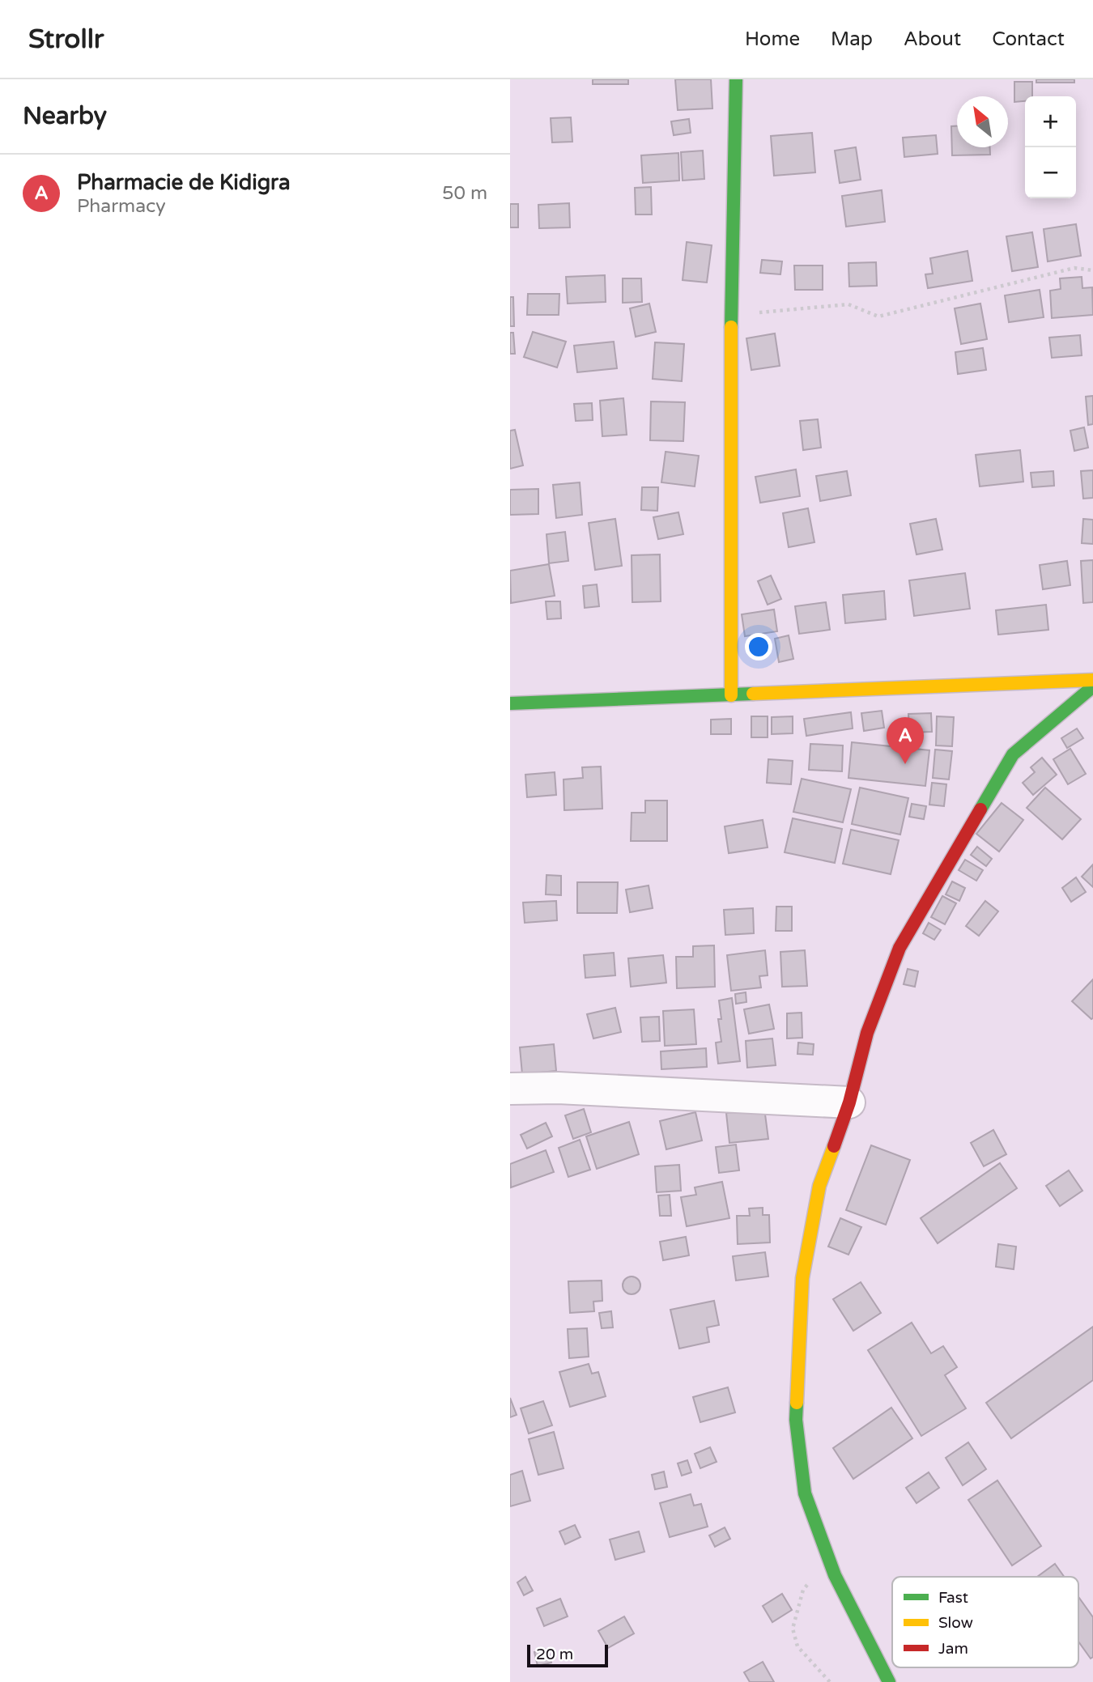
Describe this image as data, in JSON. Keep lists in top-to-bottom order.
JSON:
{
  "legend": ["Fast", "Slow", "Jam"],
  "scale_bar": "20 m",
  "north": "top left",
  "page": {
    "header": "Strollr",
    "nav": [
      "Home",
      "Map",
      "About",
      "Contact"
    ],
    "heading": "Nearby",
    "map_buttons": ["+", "−"],
    "list": [
      {
        "mark": "A",
        "name": "Pharmacie de Kidigra",
        "note": "Pharmacy",
        "value": "50 m"
      }
    ],
    "pins": "A",
    "scale": "20 m"
  }
}
